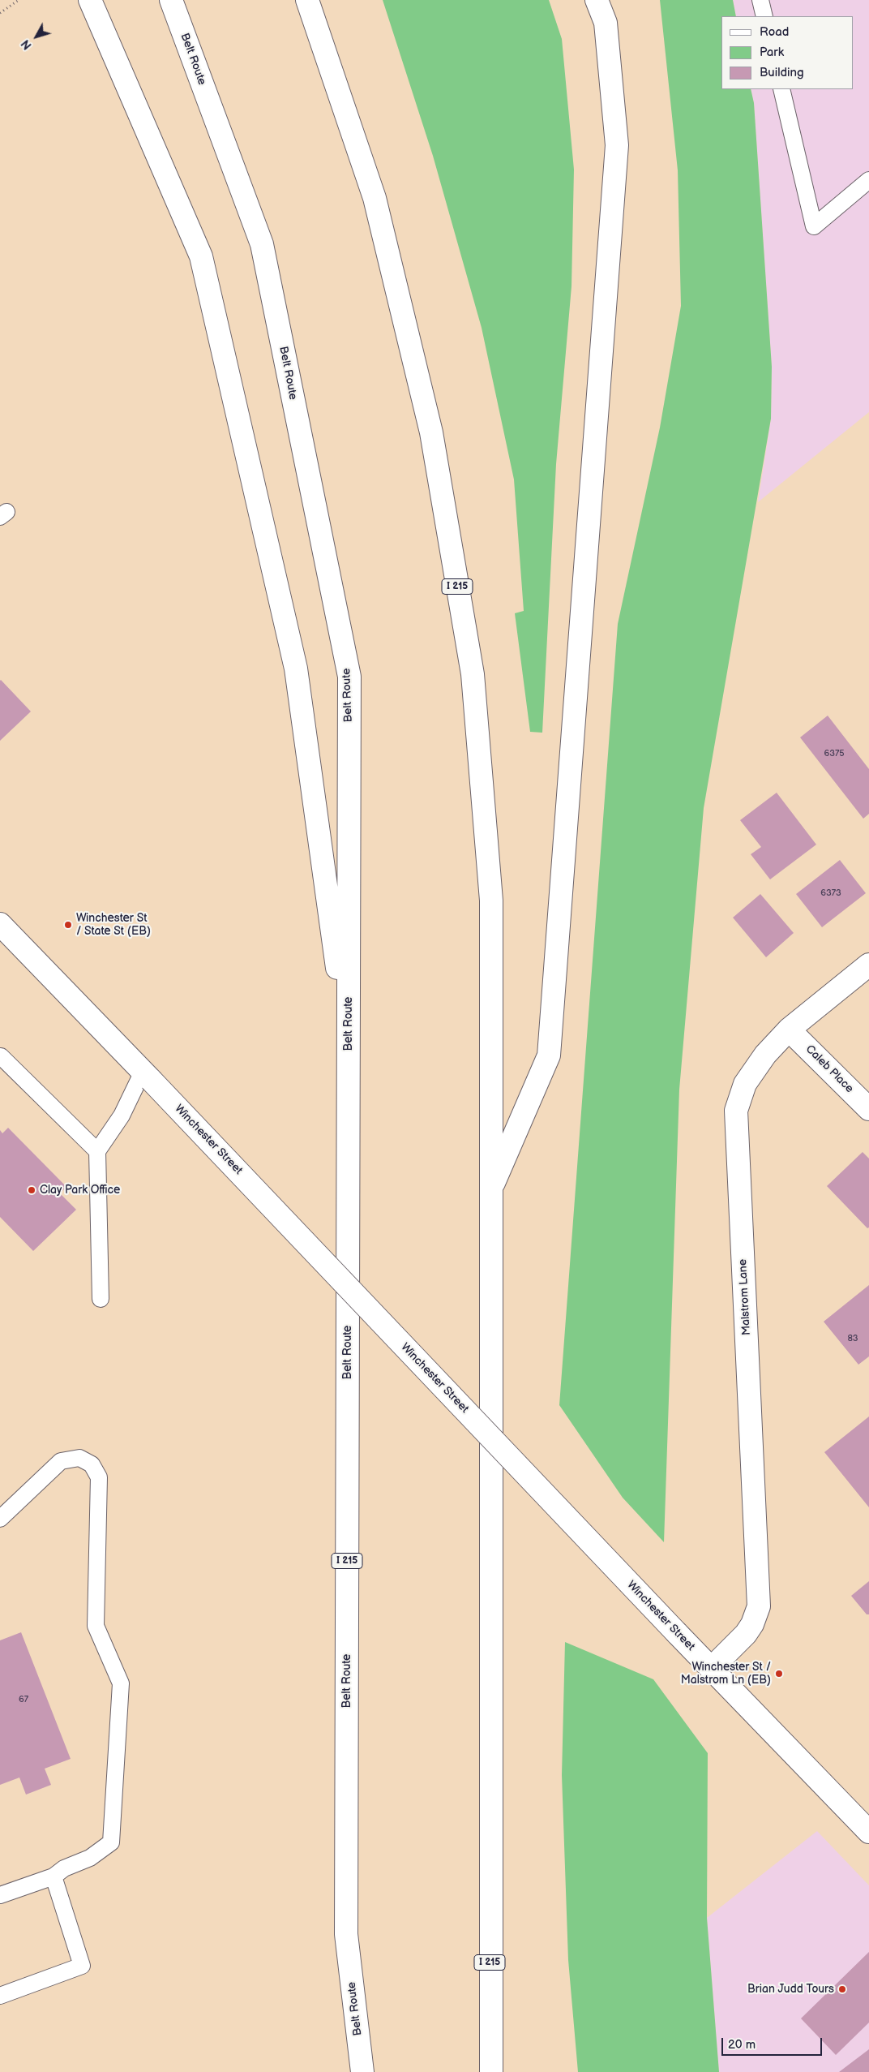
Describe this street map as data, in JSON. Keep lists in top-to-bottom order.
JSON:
{
  "streets": {
    "main road": [
      "Belt Route",
      "I 215",
      "Caleb Place",
      "Winchester Street",
      "Malstrom Lane"
    ]
  },
  "crossings": [
    ["Caleb Place", "Malstrom Lane"],
    ["Winchester Street", "Malstrom Lane"]
  ],
  "places": [
    "Winchester St / State St (EB)",
    "Clay Park Office",
    "Winchester St / Malstrom Ln (EB)",
    "Brian Judd Tours"
  ],
  "house_numbers": [
    "6375",
    "6373",
    "83",
    "67"
  ],
  "legend": ["Road", "Park", "Building"],
  "scale_bar": "20 m",
  "north": "bottom left"
}
